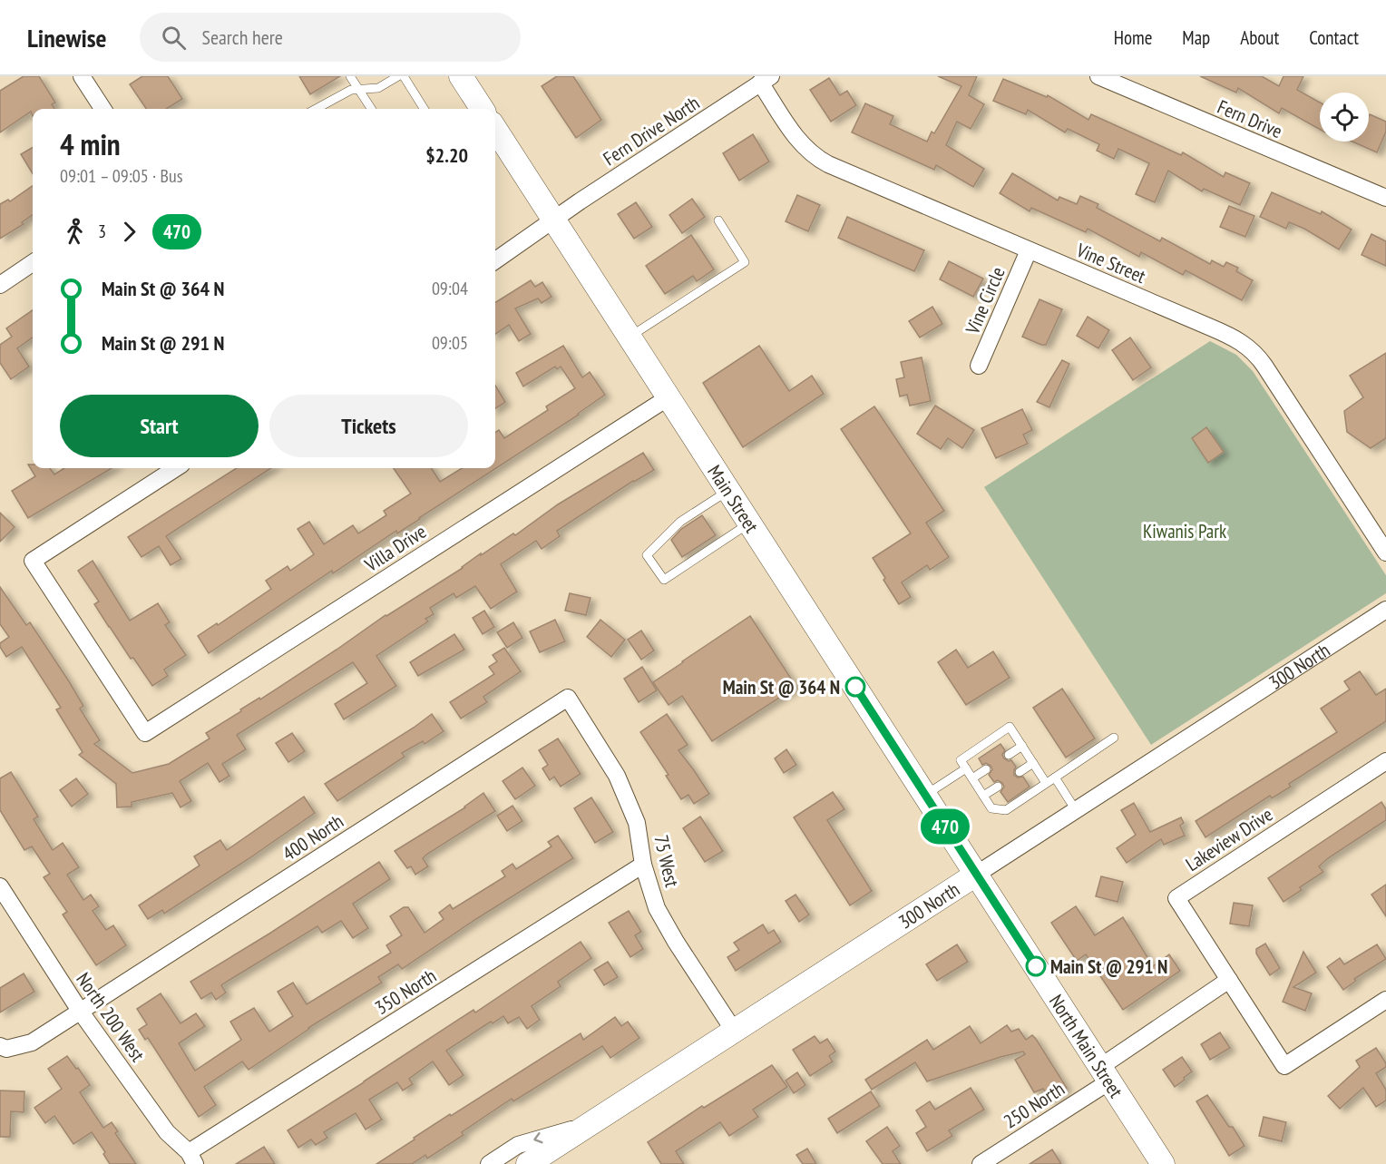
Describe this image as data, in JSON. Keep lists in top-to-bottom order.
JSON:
{
  "streets": {
    "main road": ["Main Street", "300 North", "North Main Street"],
    "street": [
      "Fern Drive",
      "Fern Drive North",
      "Vine Street",
      "Vine Circle",
      "Villa Drive",
      "400 North",
      "Lakeview Drive",
      "75 West",
      "350 North",
      "North 200 West",
      "250 North"
    ]
  },
  "crossings": [
    ["Fern Drive North", "Vine Street"],
    ["Fern Drive North", "Main Street"],
    ["Vine Street", "Vine Circle"],
    ["Main Street", "Villa Drive"],
    ["Main Street", "300 North"],
    ["Main Street", "North Main Street"],
    ["300 North", "75 West"],
    ["300 North", "North Main Street"],
    ["400 North", "75 West"],
    ["400 North", "North 200 West"],
    ["75 West", "350 North"],
    ["350 North", "North 200 West"],
    ["North Main Street", "250 North"]
  ],
  "parks": ["Kiwanis Park"],
  "places": ["Main St @ 364 N", "Main St @ 291 N"],
  "lines": ["bus line 470"],
  "page": {
    "header": "Linewise",
    "search": "Search here",
    "nav": [
      "Home",
      "Map",
      "About",
      "Contact"
    ],
    "on_map": "470",
    "heading": ["4 min", "09:01 – 09:05 · Bus", "$2.20"],
    "legs": ["3", "470"],
    "list": [
      {
        "name": "Main St @ 364 N",
        "value": "09:04"
      },
      {
        "name": "Main St @ 291 N",
        "value": "09:05"
      }
    ],
    "buttons": ["Start", "Tickets"]
  }
}
